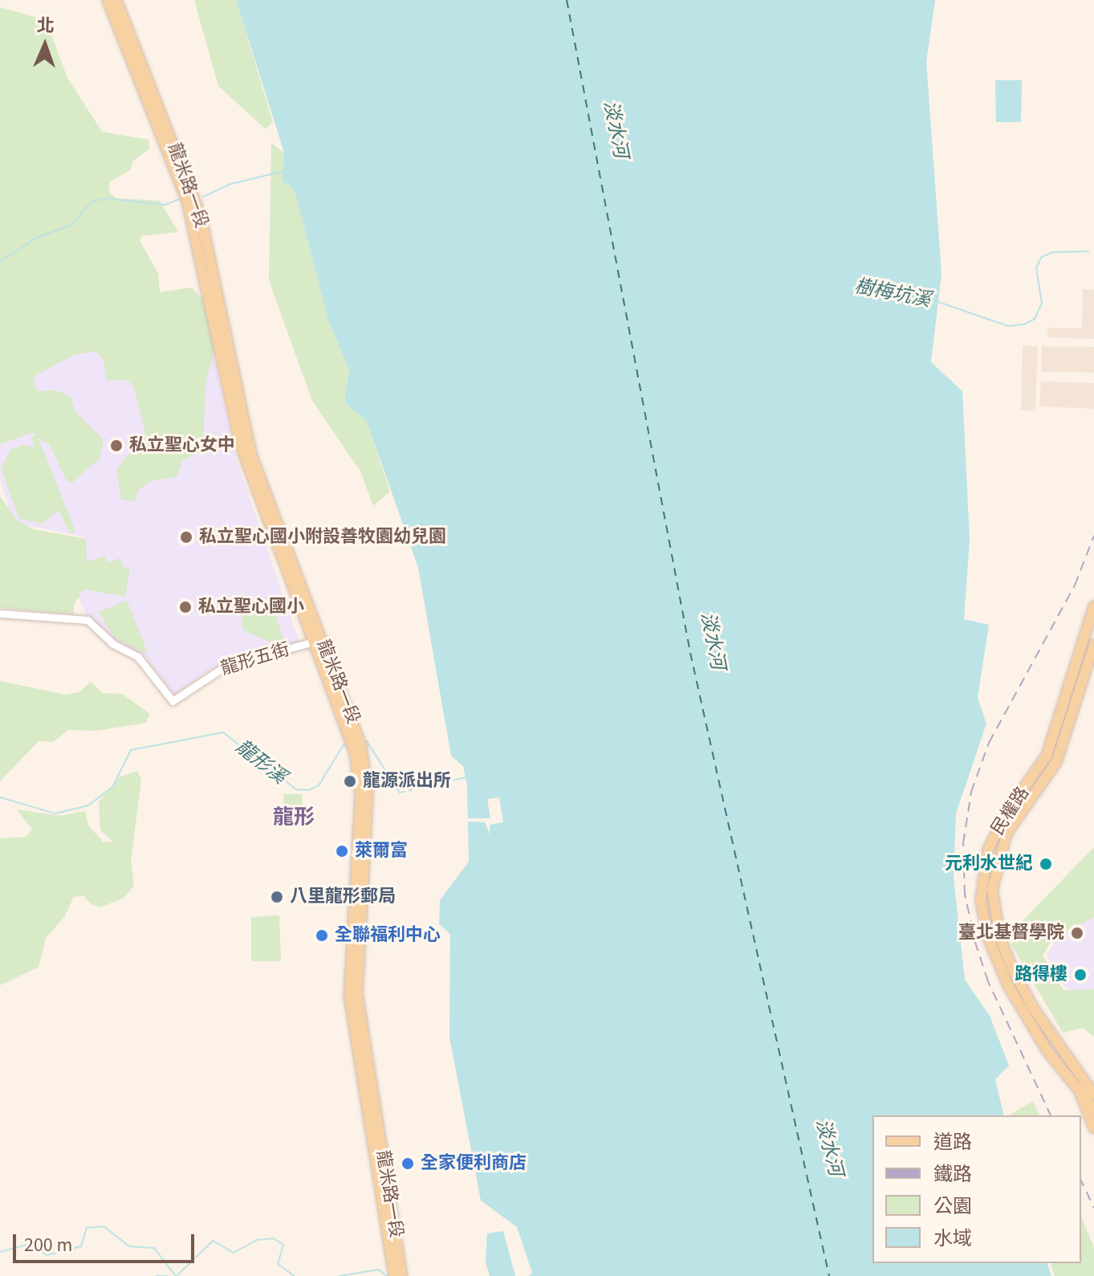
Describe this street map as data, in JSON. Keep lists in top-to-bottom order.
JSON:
{
  "streets": {
    "main road": ["龍米路一段", "民權路"],
    "street": ["龍形五街"]
  },
  "crossings": [
    ["龍米路一段", "龍形五街"]
  ],
  "districts": ["龍形"],
  "water": ["淡水河", "樹梅坑溪", "龍形溪"],
  "places": [
    "私立聖心女中",
    "私立聖心國小附設善牧園幼兒園",
    "私立聖心國小",
    "龍源派出所",
    "萊爾富",
    "元利水世紀",
    "八里龍形郵局",
    "臺北基督學院",
    "全聯福利中心",
    "路得樓",
    "全家便利商店"
  ],
  "legend": [
    "道路",
    "鐵路",
    "公園",
    "水域"
  ],
  "scale_bar": "200 m",
  "north": "top"
}
